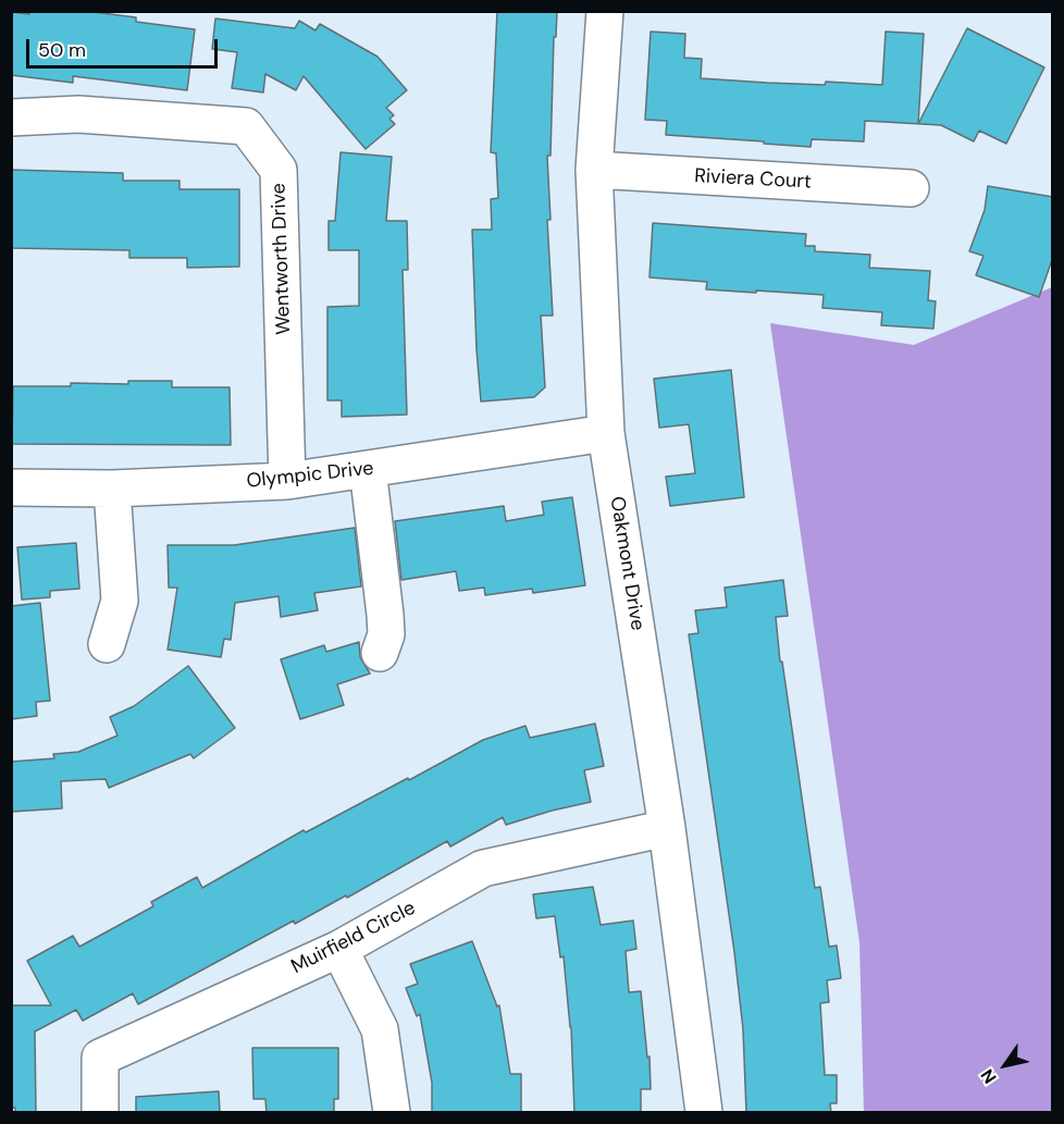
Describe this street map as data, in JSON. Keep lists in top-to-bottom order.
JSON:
{
  "streets": {
    "street": [
      "Riviera Court",
      "Wentworth Drive",
      "Olympic Drive",
      "Oakmont Drive",
      "Muirfield Circle"
    ]
  },
  "crossings": [
    ["Riviera Court", "Oakmont Drive"],
    ["Wentworth Drive", "Olympic Drive"],
    ["Olympic Drive", "Oakmont Drive"],
    ["Oakmont Drive", "Muirfield Circle"]
  ],
  "scale_bar": "50 m",
  "north": "bottom left"
}
